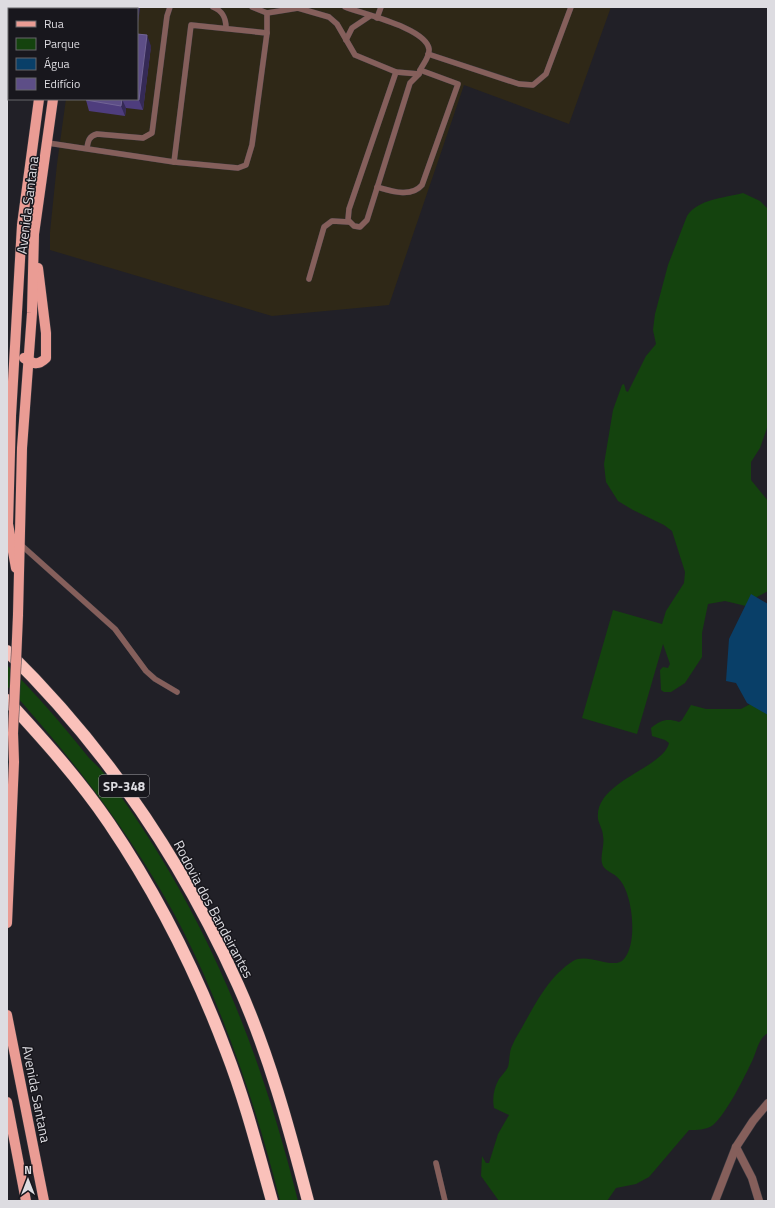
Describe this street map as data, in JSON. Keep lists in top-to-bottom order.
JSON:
{
  "streets": {
    "highway": ["SP-348", "Rodovia dos Bandeirantes"],
    "main road": ["Avenida Santana"]
  },
  "legend": [
    "Rua",
    "Parque",
    "Água",
    "Edifício"
  ],
  "north": "top"
}
